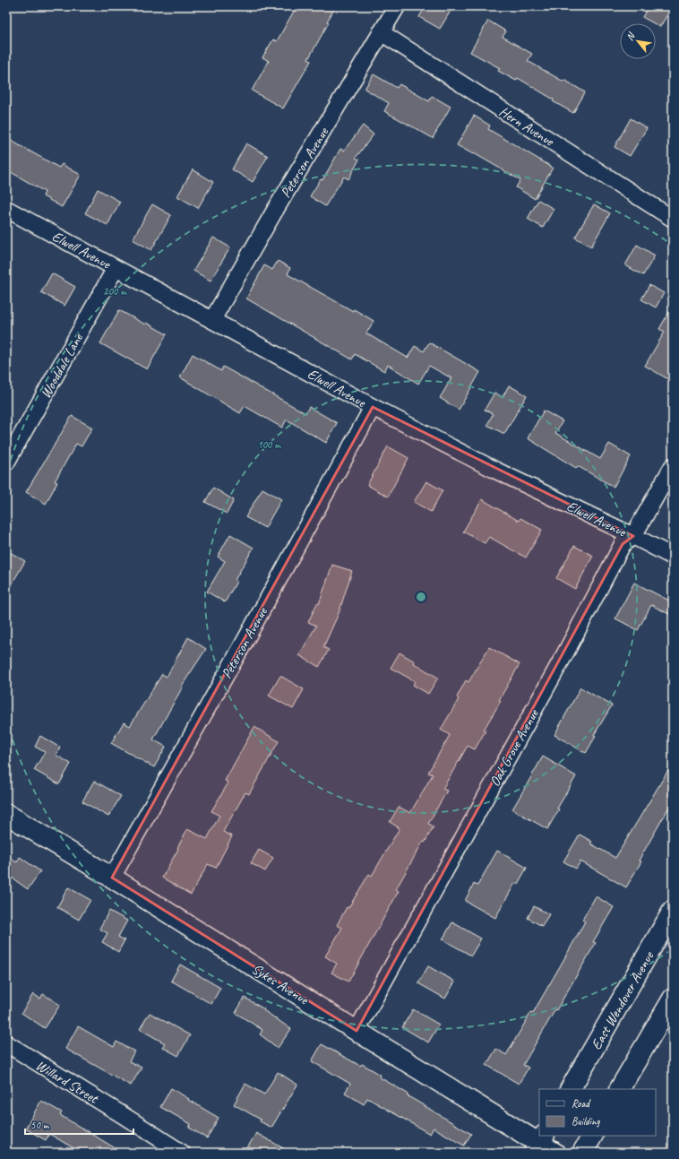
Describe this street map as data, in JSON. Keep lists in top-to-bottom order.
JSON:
{
  "streets": {
    "main road": ["Sykes Avenue", "East Wendover Avenue"],
    "street": [
      "Hern Avenue",
      "Peterson Avenue",
      "Elwell Avenue",
      "Wooddale Lane",
      "Oak Grove Avenue",
      "Willard Street"
    ]
  },
  "crossings": [
    ["Hern Avenue", "Peterson Avenue"],
    ["Peterson Avenue", "Elwell Avenue"],
    ["Peterson Avenue", "Sykes Avenue"],
    ["Elwell Avenue", "Wooddale Lane"],
    ["Elwell Avenue", "Oak Grove Avenue"],
    ["Oak Grove Avenue", "Sykes Avenue"]
  ],
  "legend": ["Road", "Building"],
  "scale_bar": "50 m",
  "north": "top left",
  "rings": ["200 m", "100 m"]
}
